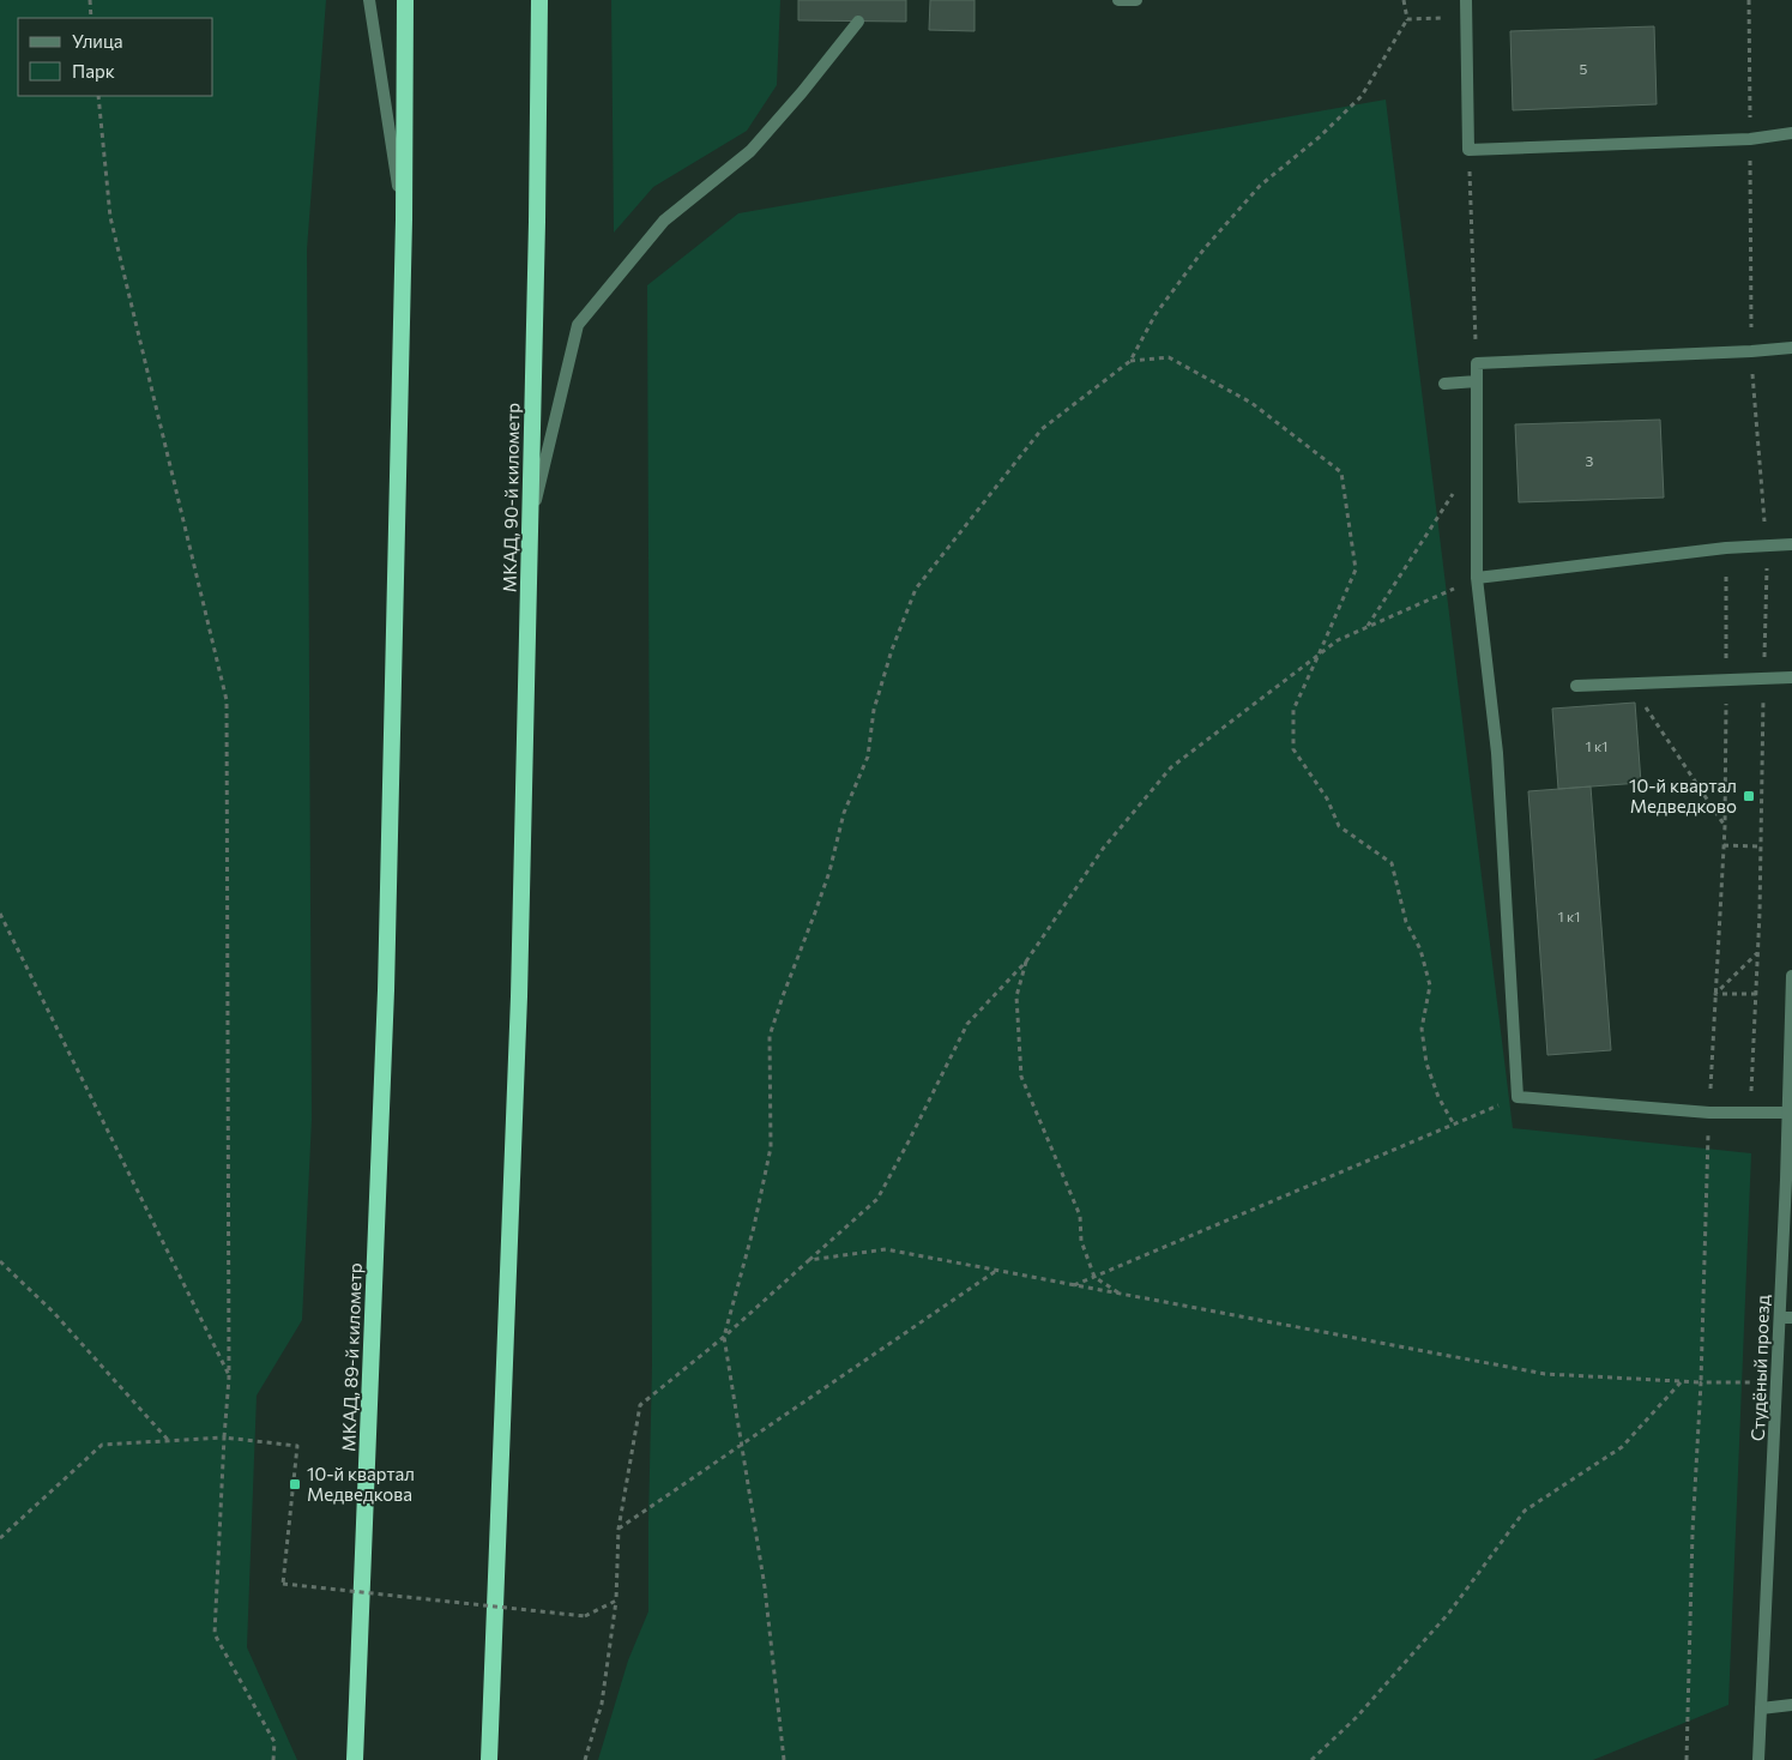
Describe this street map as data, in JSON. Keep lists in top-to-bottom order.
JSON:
{
  "streets": {
    "highway": ["МКАД, 90-й километр", "МКАД, 89-й километр"],
    "street": ["Студёный проезд"]
  },
  "places": {
    "transit": ["10-й квартал Медведково", "10-й квартал Медведкова"]
  },
  "house_numbers": [
    "5",
    "3",
    "1 к1",
    "1 к1"
  ],
  "legend": ["Улица", "Парк"]
}
